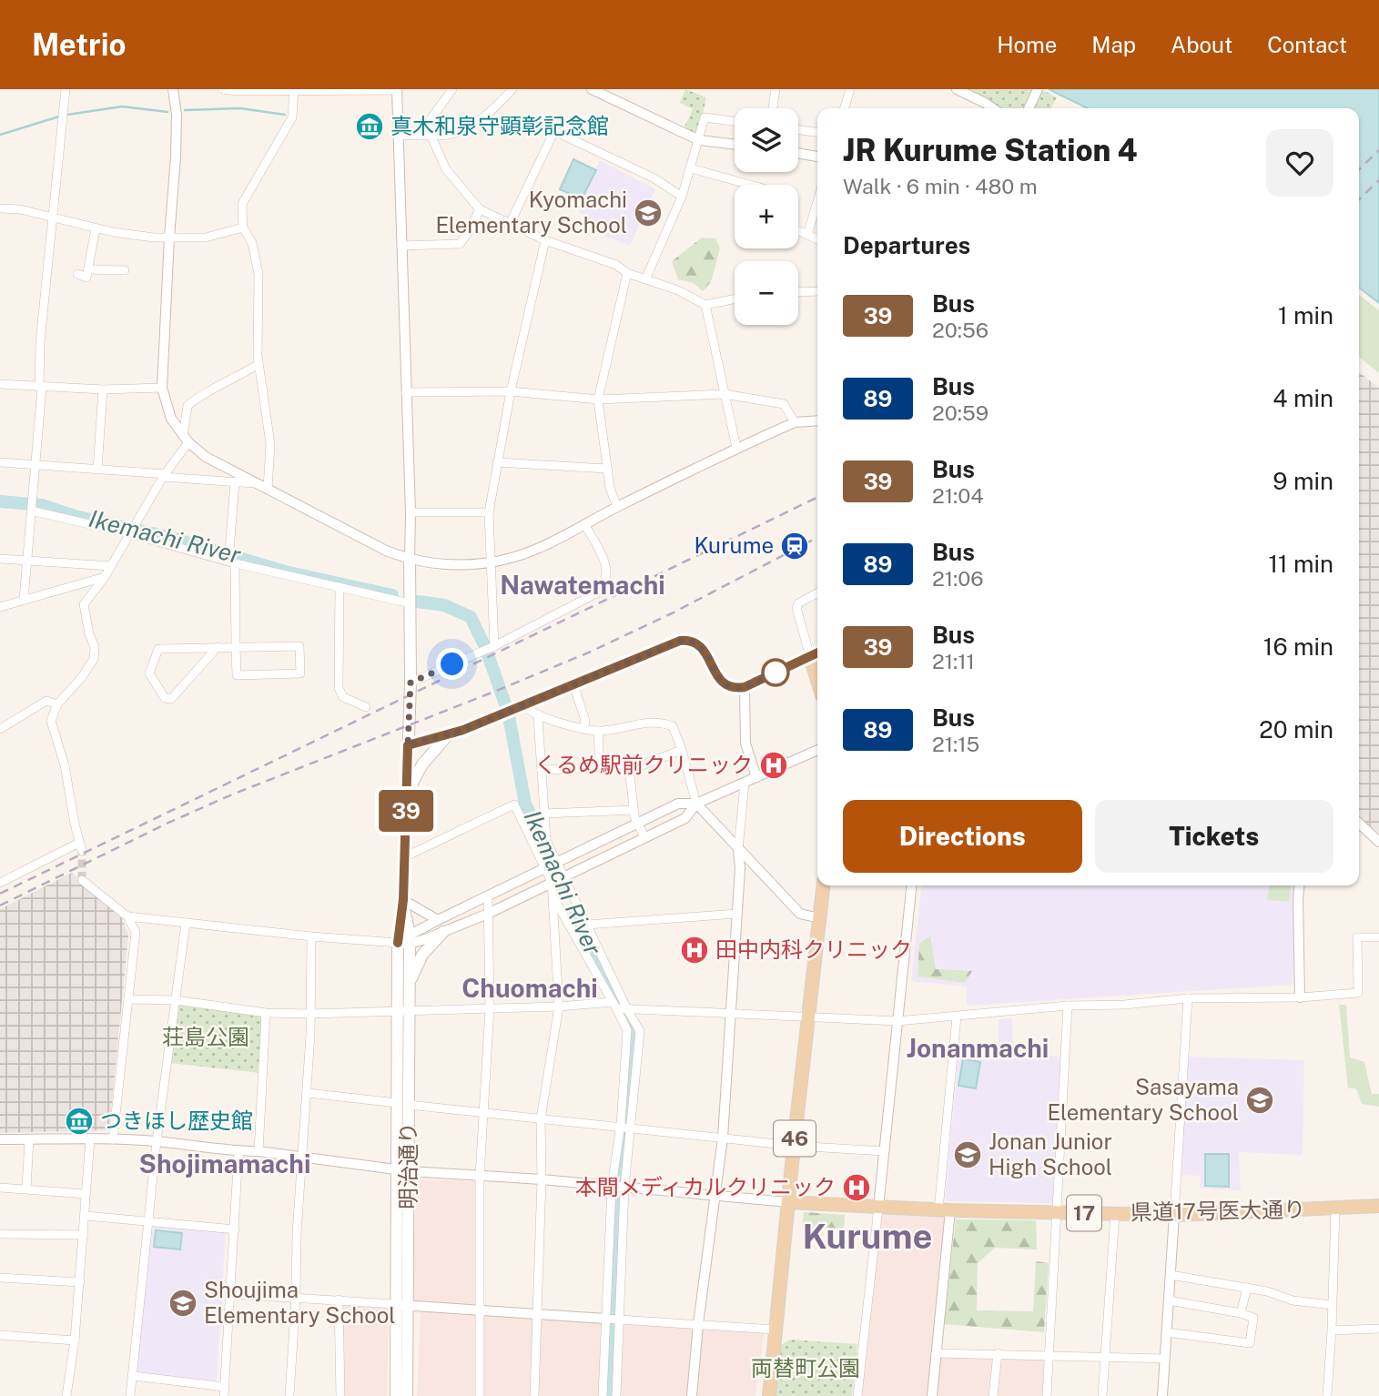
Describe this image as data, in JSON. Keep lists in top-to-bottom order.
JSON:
{
  "streets": {
    "main road": [
      "46",
      "明治通り",
      "県道17号医大通り",
      "17"
    ]
  },
  "crossings": [
    ["46", "県道17号医大通り"]
  ],
  "districts": [
    "Nawatemachi",
    "Chuomachi",
    "Jonanmachi",
    "Shojimamachi",
    "Kurume"
  ],
  "water": ["Ikemachi River"],
  "parks": ["荘島公園", "両替町公園"],
  "places": {
    "museum": ["真木和泉守顕彰記念館", "つきほし歴史館"],
    "school or university": [
      "Kyomachi Elementary School",
      "Sasayama Elementary School",
      "Jonan Junior High School",
      "Shoujima Elementary School"
    ],
    "station": ["Kurume"],
    "hospital": ["くるめ駅前クリニック", "田中内科クリニック", "本間メディカルクリニック"]
  },
  "lines": ["bus line 39"],
  "page": {
    "header": "Metrio",
    "nav": [
      "Home",
      "Map",
      "About",
      "Contact"
    ],
    "on_map": "39",
    "map_buttons": ["+", "−"],
    "heading": [
      ["JR Kurume Station 4", "Walk · 6 min · 480 m"],
      "Departures"
    ],
    "list": [
      {
        "mark": "39",
        "name": "Bus",
        "note": "20:56",
        "value": "1 min"
      },
      {
        "mark": "89",
        "name": "Bus",
        "note": "20:59",
        "value": "4 min"
      },
      {
        "mark": "39",
        "name": "Bus",
        "note": "21:04",
        "value": "9 min"
      },
      {
        "mark": "89",
        "name": "Bus",
        "note": "21:06",
        "value": "11 min"
      },
      {
        "mark": "39",
        "name": "Bus",
        "note": "21:11",
        "value": "16 min"
      },
      {
        "mark": "89",
        "name": "Bus",
        "note": "21:15",
        "value": "20 min"
      }
    ],
    "buttons": ["Directions", "Tickets"]
  }
}
